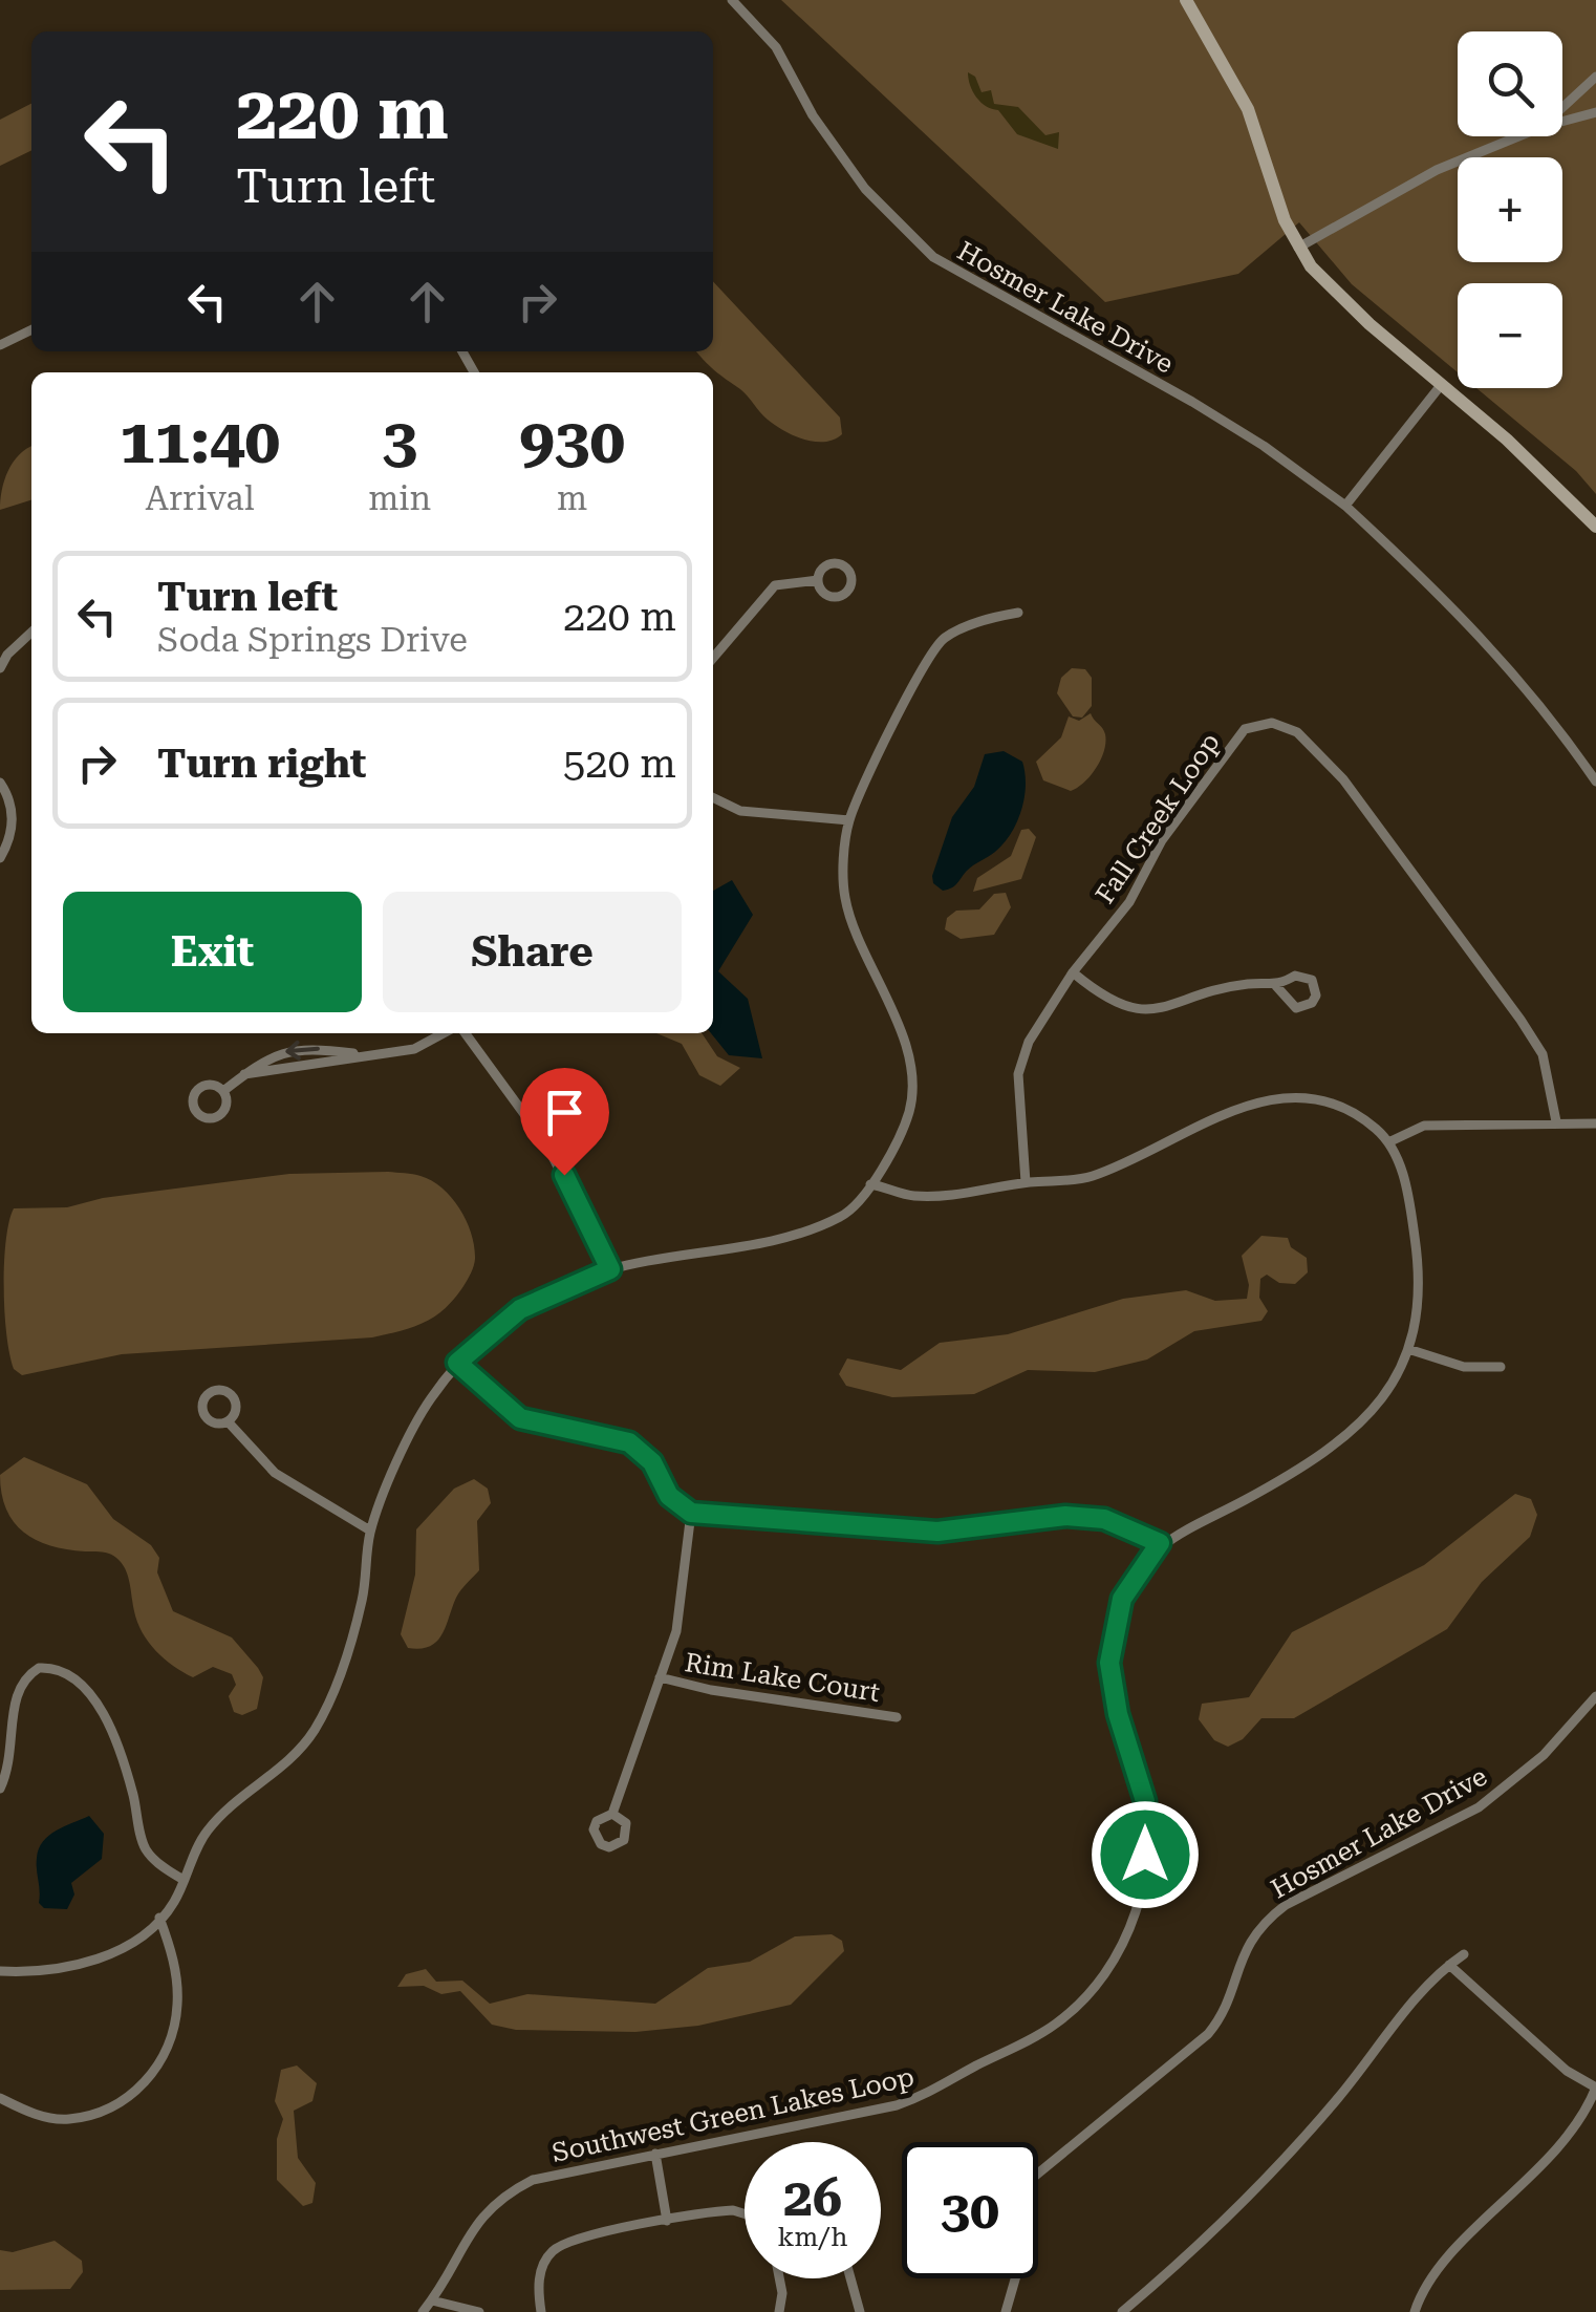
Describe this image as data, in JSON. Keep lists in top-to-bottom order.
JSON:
{
  "streets": {
    "street": [
      "Hosmer Lake Drive",
      "Fall Creek Loop",
      "Rim Lake Court",
      "Southwest Green Lakes Loop"
    ]
  },
  "page": {
    "map_buttons": ["+", "−"],
    "turn": ["220 m", "Turn left"],
    "eta": [
      "11:40",
      "Arrival",
      "3",
      "min",
      "930",
      "m"
    ],
    "list": [
      {
        "name": "Turn left",
        "note": "Soda Springs Drive",
        "value": "220 m"
      },
      {
        "name": "Turn right",
        "value": "520 m"
      }
    ],
    "buttons": ["Exit", "Share"],
    "speed": "26 km/h",
    "limit": "30"
  }
}
